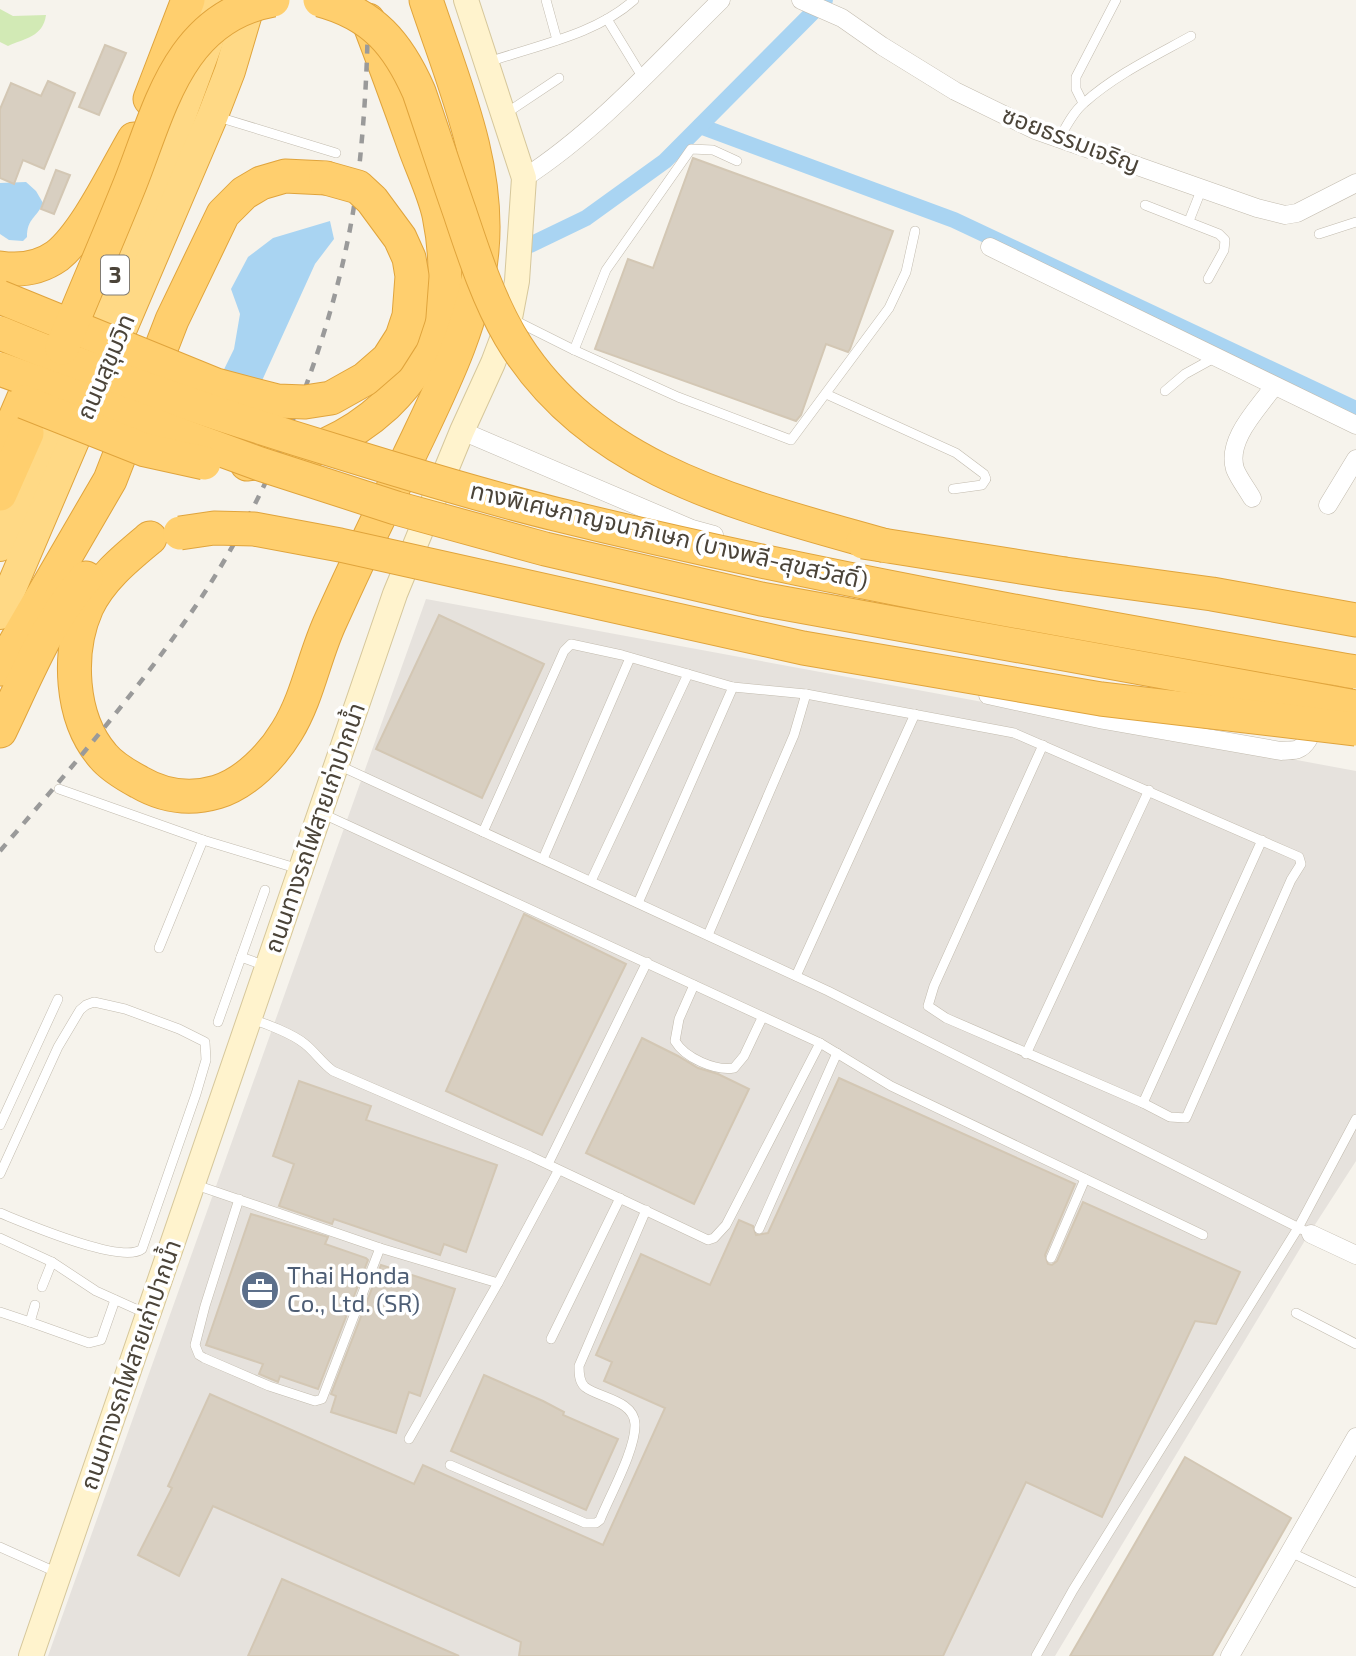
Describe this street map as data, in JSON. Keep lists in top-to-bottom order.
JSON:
{
  "streets": {
    "highway": ["3", "ถนนสุขุมวิท", "ทางพิเศษกาญจนาภิเษก (บางพลี-สุขสวัสดิ์)"],
    "main road": ["ถนนทางรถไฟสายเก่าปากน้ำ"],
    "street": ["ซอยธรรมเจริญ"]
  },
  "places": {
    "office": ["Thai Honda Co., Ltd. (SR)"]
  }
}
